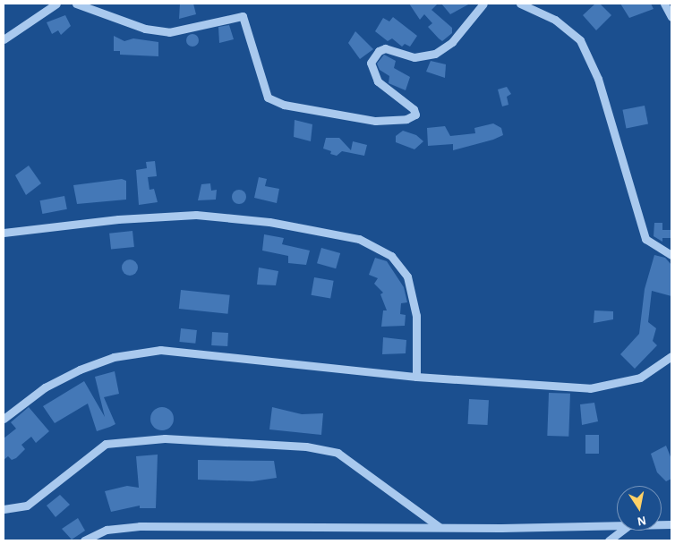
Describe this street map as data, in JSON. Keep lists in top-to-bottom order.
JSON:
{
  "north": "bottom"
}
